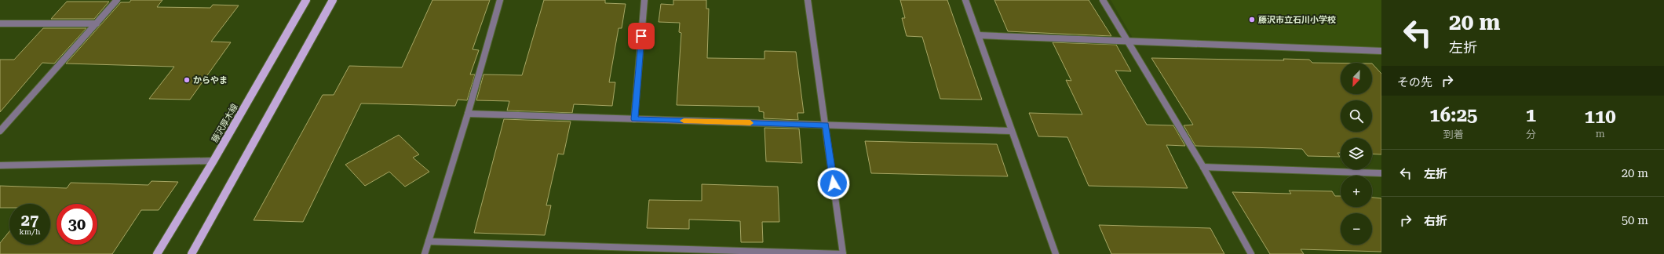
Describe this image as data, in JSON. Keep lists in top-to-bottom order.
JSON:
{
  "streets": {
    "main road": ["藤沢厚木線"]
  },
  "places": ["藤沢市立石川小学校", "からやま"],
  "north": "bottom left",
  "page": {
    "turn": ["20 m", "左折"],
    "map_buttons": ["+", "−"],
    "then": "その先",
    "eta": [
      "16:25",
      "到着",
      "1",
      "分",
      "110",
      "m"
    ],
    "list": [
      {
        "name": "左折",
        "value": "20 m"
      },
      {
        "name": "右折",
        "value": "50 m"
      }
    ],
    "speed": "27 km/h",
    "limit": "30"
  }
}
